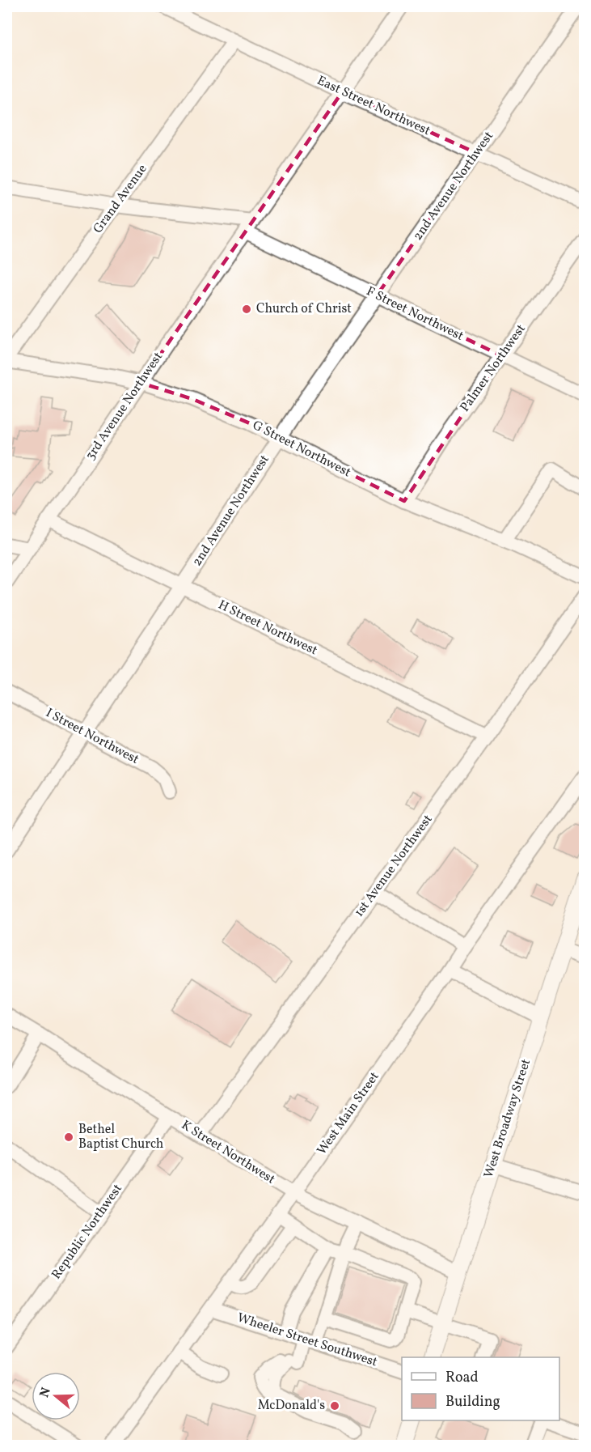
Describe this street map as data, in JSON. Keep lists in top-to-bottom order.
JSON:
{
  "streets": {
    "main road": ["West Broadway Street"],
    "street": [
      "East Street Northwest",
      "2nd Avenue Northwest",
      "Grand Avenue",
      "F Street Northwest",
      "Palmer Northwest",
      "3rd Avenue Northwest",
      "G Street Northwest",
      "H Street Northwest",
      "I Street Northwest",
      "1st Avenue Northwest",
      "West Main Street",
      "K Street Northwest",
      "Republic Northwest",
      "Wheeler Street Southwest"
    ]
  },
  "crossings": [
    ["East Street Northwest", "2nd Avenue Northwest"],
    ["East Street Northwest", "Grand Avenue"],
    ["East Street Northwest", "3rd Avenue Northwest"],
    ["2nd Avenue Northwest", "F Street Northwest"],
    ["2nd Avenue Northwest", "G Street Northwest"],
    ["2nd Avenue Northwest", "H Street Northwest"],
    ["2nd Avenue Northwest", "I Street Northwest"],
    ["Grand Avenue", "F Street Northwest"],
    ["Grand Avenue", "G Street Northwest"],
    ["F Street Northwest", "Palmer Northwest"],
    ["F Street Northwest", "3rd Avenue Northwest"],
    ["Palmer Northwest", "G Street Northwest"],
    ["3rd Avenue Northwest", "G Street Northwest"],
    ["3rd Avenue Northwest", "H Street Northwest"],
    ["H Street Northwest", "1st Avenue Northwest"],
    ["1st Avenue Northwest", "K Street Northwest"],
    ["West Main Street", "K Street Northwest"],
    ["West Main Street", "Wheeler Street Southwest"],
    ["West Broadway Street", "K Street Northwest"],
    ["K Street Northwest", "Republic Northwest"]
  ],
  "places": ["Church of Christ", "Bethel Baptist Church", "McDonald's"],
  "legend": ["Road", "Building"],
  "north": "left"
}
